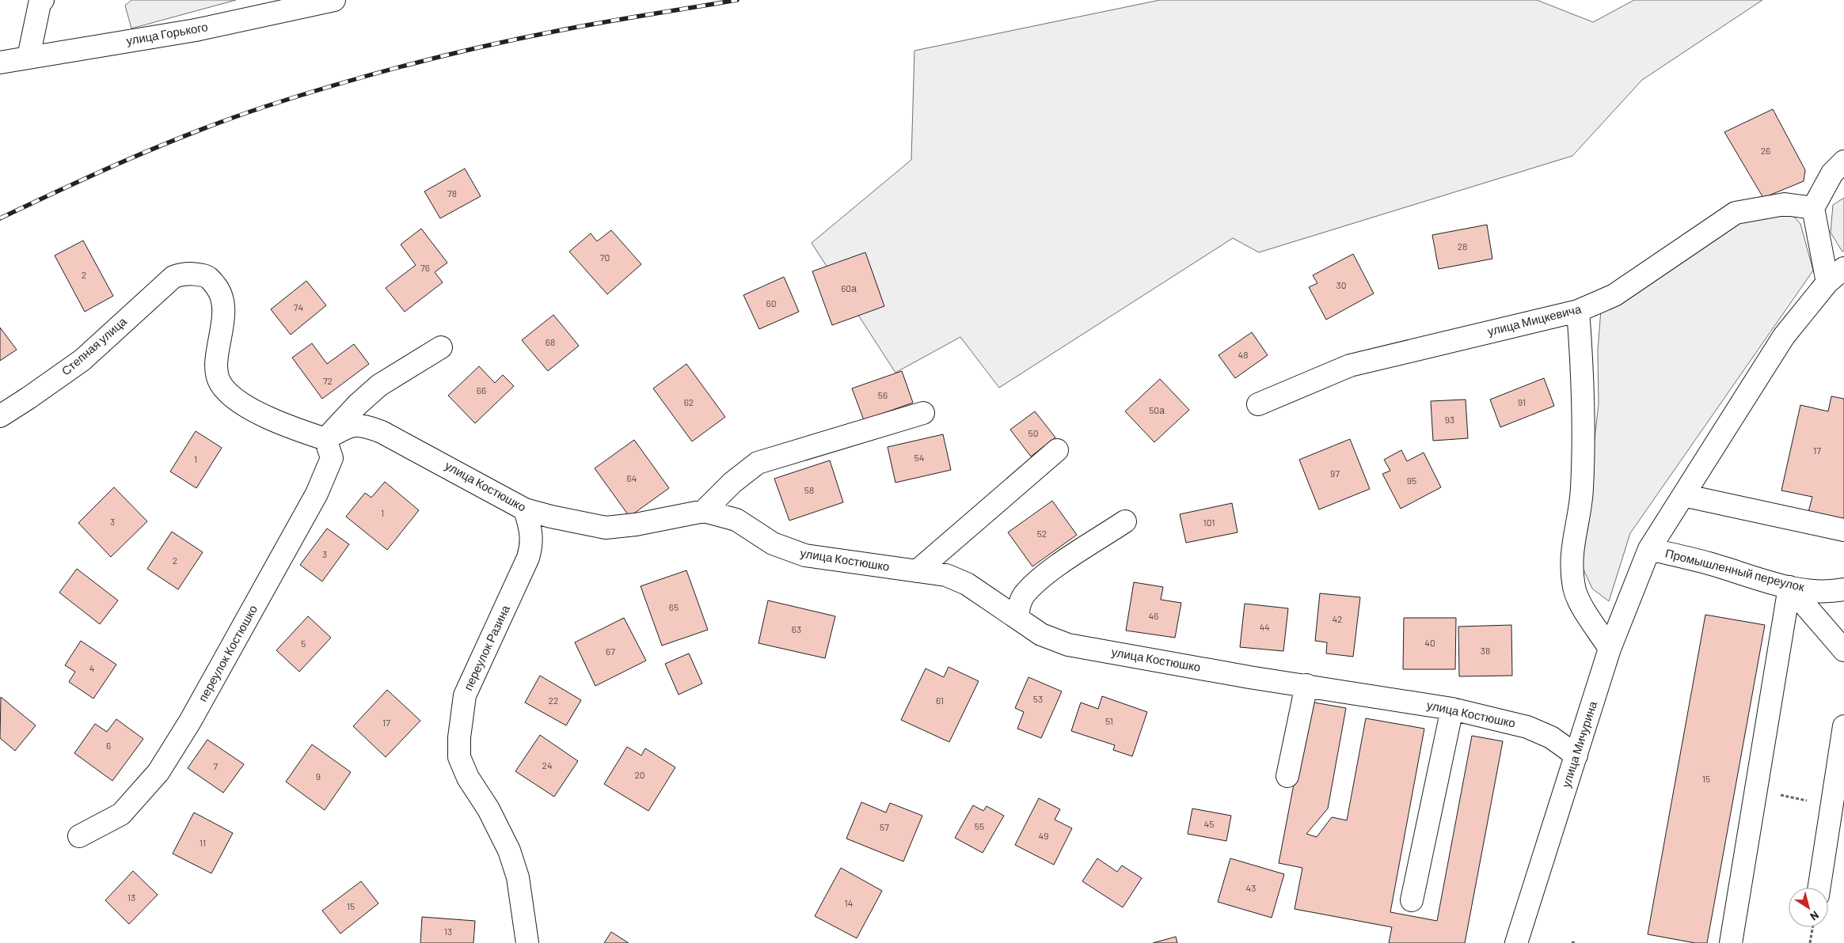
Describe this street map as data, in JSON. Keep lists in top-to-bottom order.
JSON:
{
  "streets": {
    "street": [
      "улица Горького",
      "улица Мицкевича",
      "Степная улица",
      "улица Костюшко",
      "Промышленный переулок",
      "переулок Разина",
      "переулок Костюшко",
      "улица Мичурина"
    ]
  },
  "crossings": [
    ["Степная улица", "улица Костюшко"],
    ["Степная улица", "переулок Костюшко"],
    ["улица Костюшко", "переулок Разина"],
    ["улица Костюшко", "переулок Костюшко"],
    ["улица Костюшко", "улица Мичурина"],
    ["Промышленный переулок", "улица Мичурина"]
  ],
  "house_numbers": [
    "26",
    "78",
    "28",
    "70",
    "76",
    "2",
    "30",
    "60а",
    "60",
    "74",
    "68",
    "48",
    "72",
    "66",
    "56",
    "62",
    "91",
    "50а",
    "93",
    "50",
    "17",
    "54",
    "1",
    "97",
    "64",
    "95",
    "58",
    "1",
    "3",
    "101",
    "52",
    "3",
    "2",
    "65",
    "46",
    "42",
    "44",
    "63",
    "40",
    "5",
    "38",
    "67",
    "4",
    "53",
    "22",
    "61",
    "51",
    "17",
    "6",
    "24",
    "7",
    "20",
    "9",
    "15",
    "45",
    "55",
    "57",
    "49",
    "11",
    "43",
    "13",
    "14",
    "15",
    "13"
  ],
  "north": "bottom right"
}
